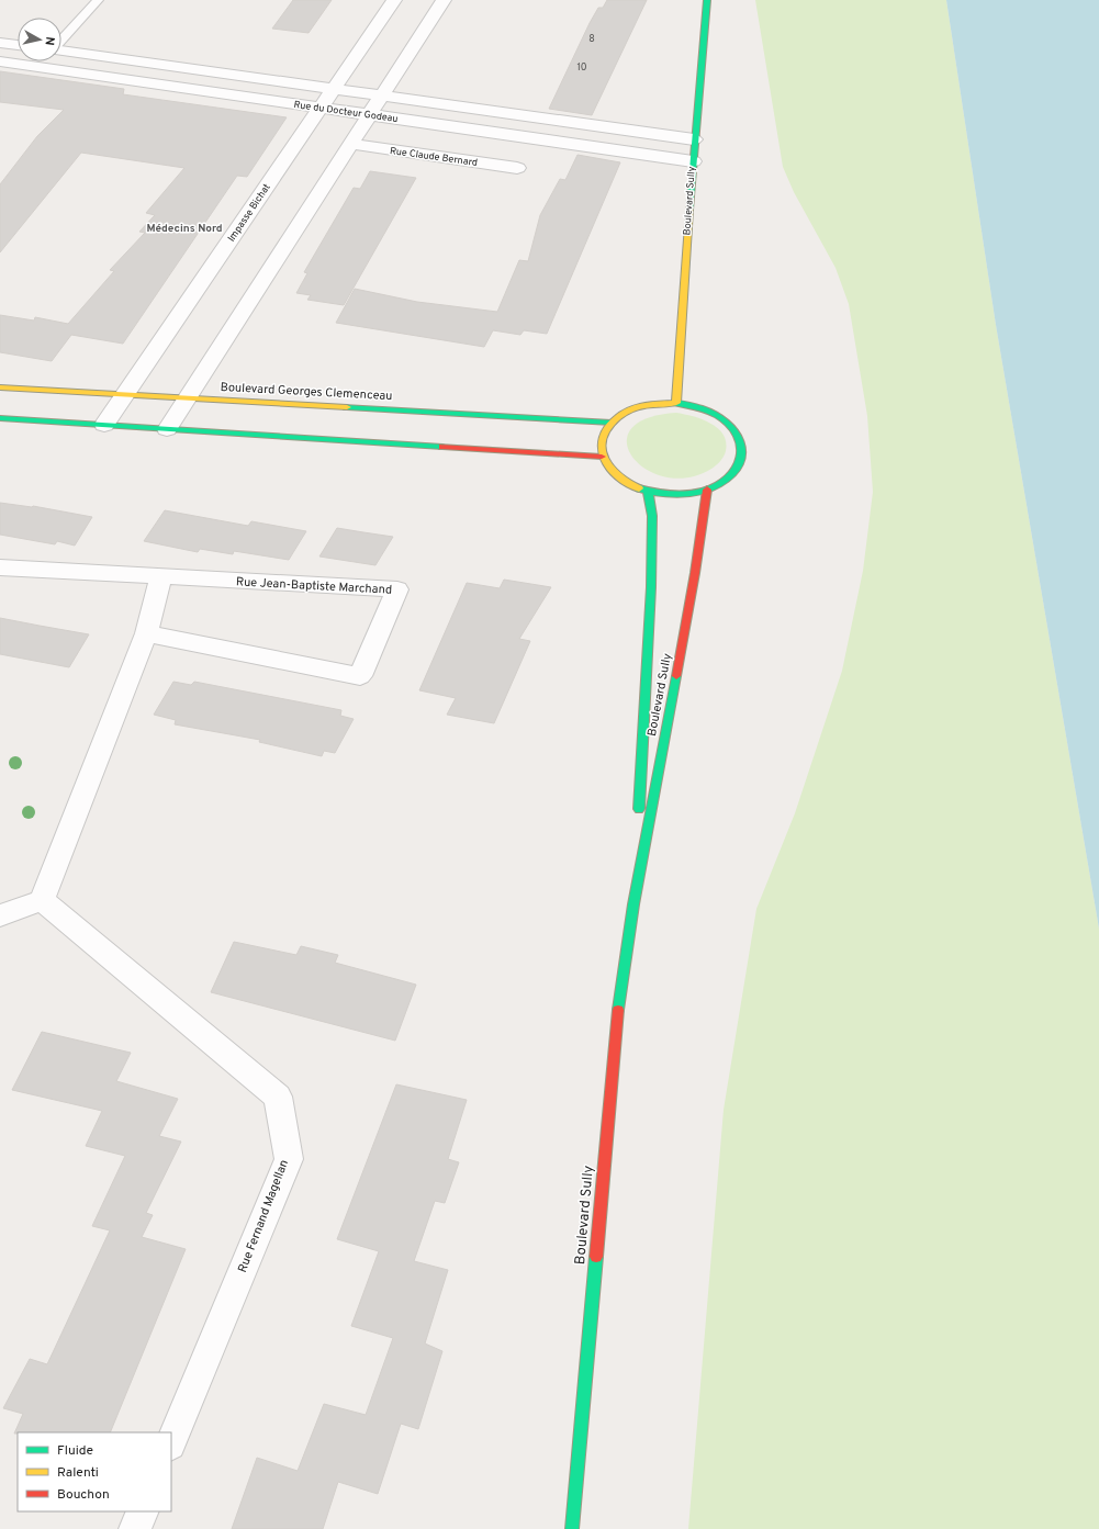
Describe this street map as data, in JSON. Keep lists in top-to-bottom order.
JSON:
{
  "streets": {
    "main road": ["Boulevard Sully", "Boulevard Georges Clemenceau"],
    "street": [
      "Rue du Docteur Godeau",
      "Rue Claude Bernard",
      "Impasse Bichat",
      "Rue Jean-Baptiste Marchand",
      "Rue Fernand Magellan"
    ]
  },
  "crossings": [
    ["Rue du Docteur Godeau", "Boulevard Sully"],
    ["Rue du Docteur Godeau", "Impasse Bichat"],
    ["Boulevard Sully", "Boulevard Georges Clemenceau"],
    ["Impasse Bichat", "Boulevard Georges Clemenceau"]
  ],
  "districts": ["Médecins Nord"],
  "house_numbers": ["8", "10"],
  "legend": ["Fluide", "Ralenti", "Bouchon"],
  "north": "right"
}
